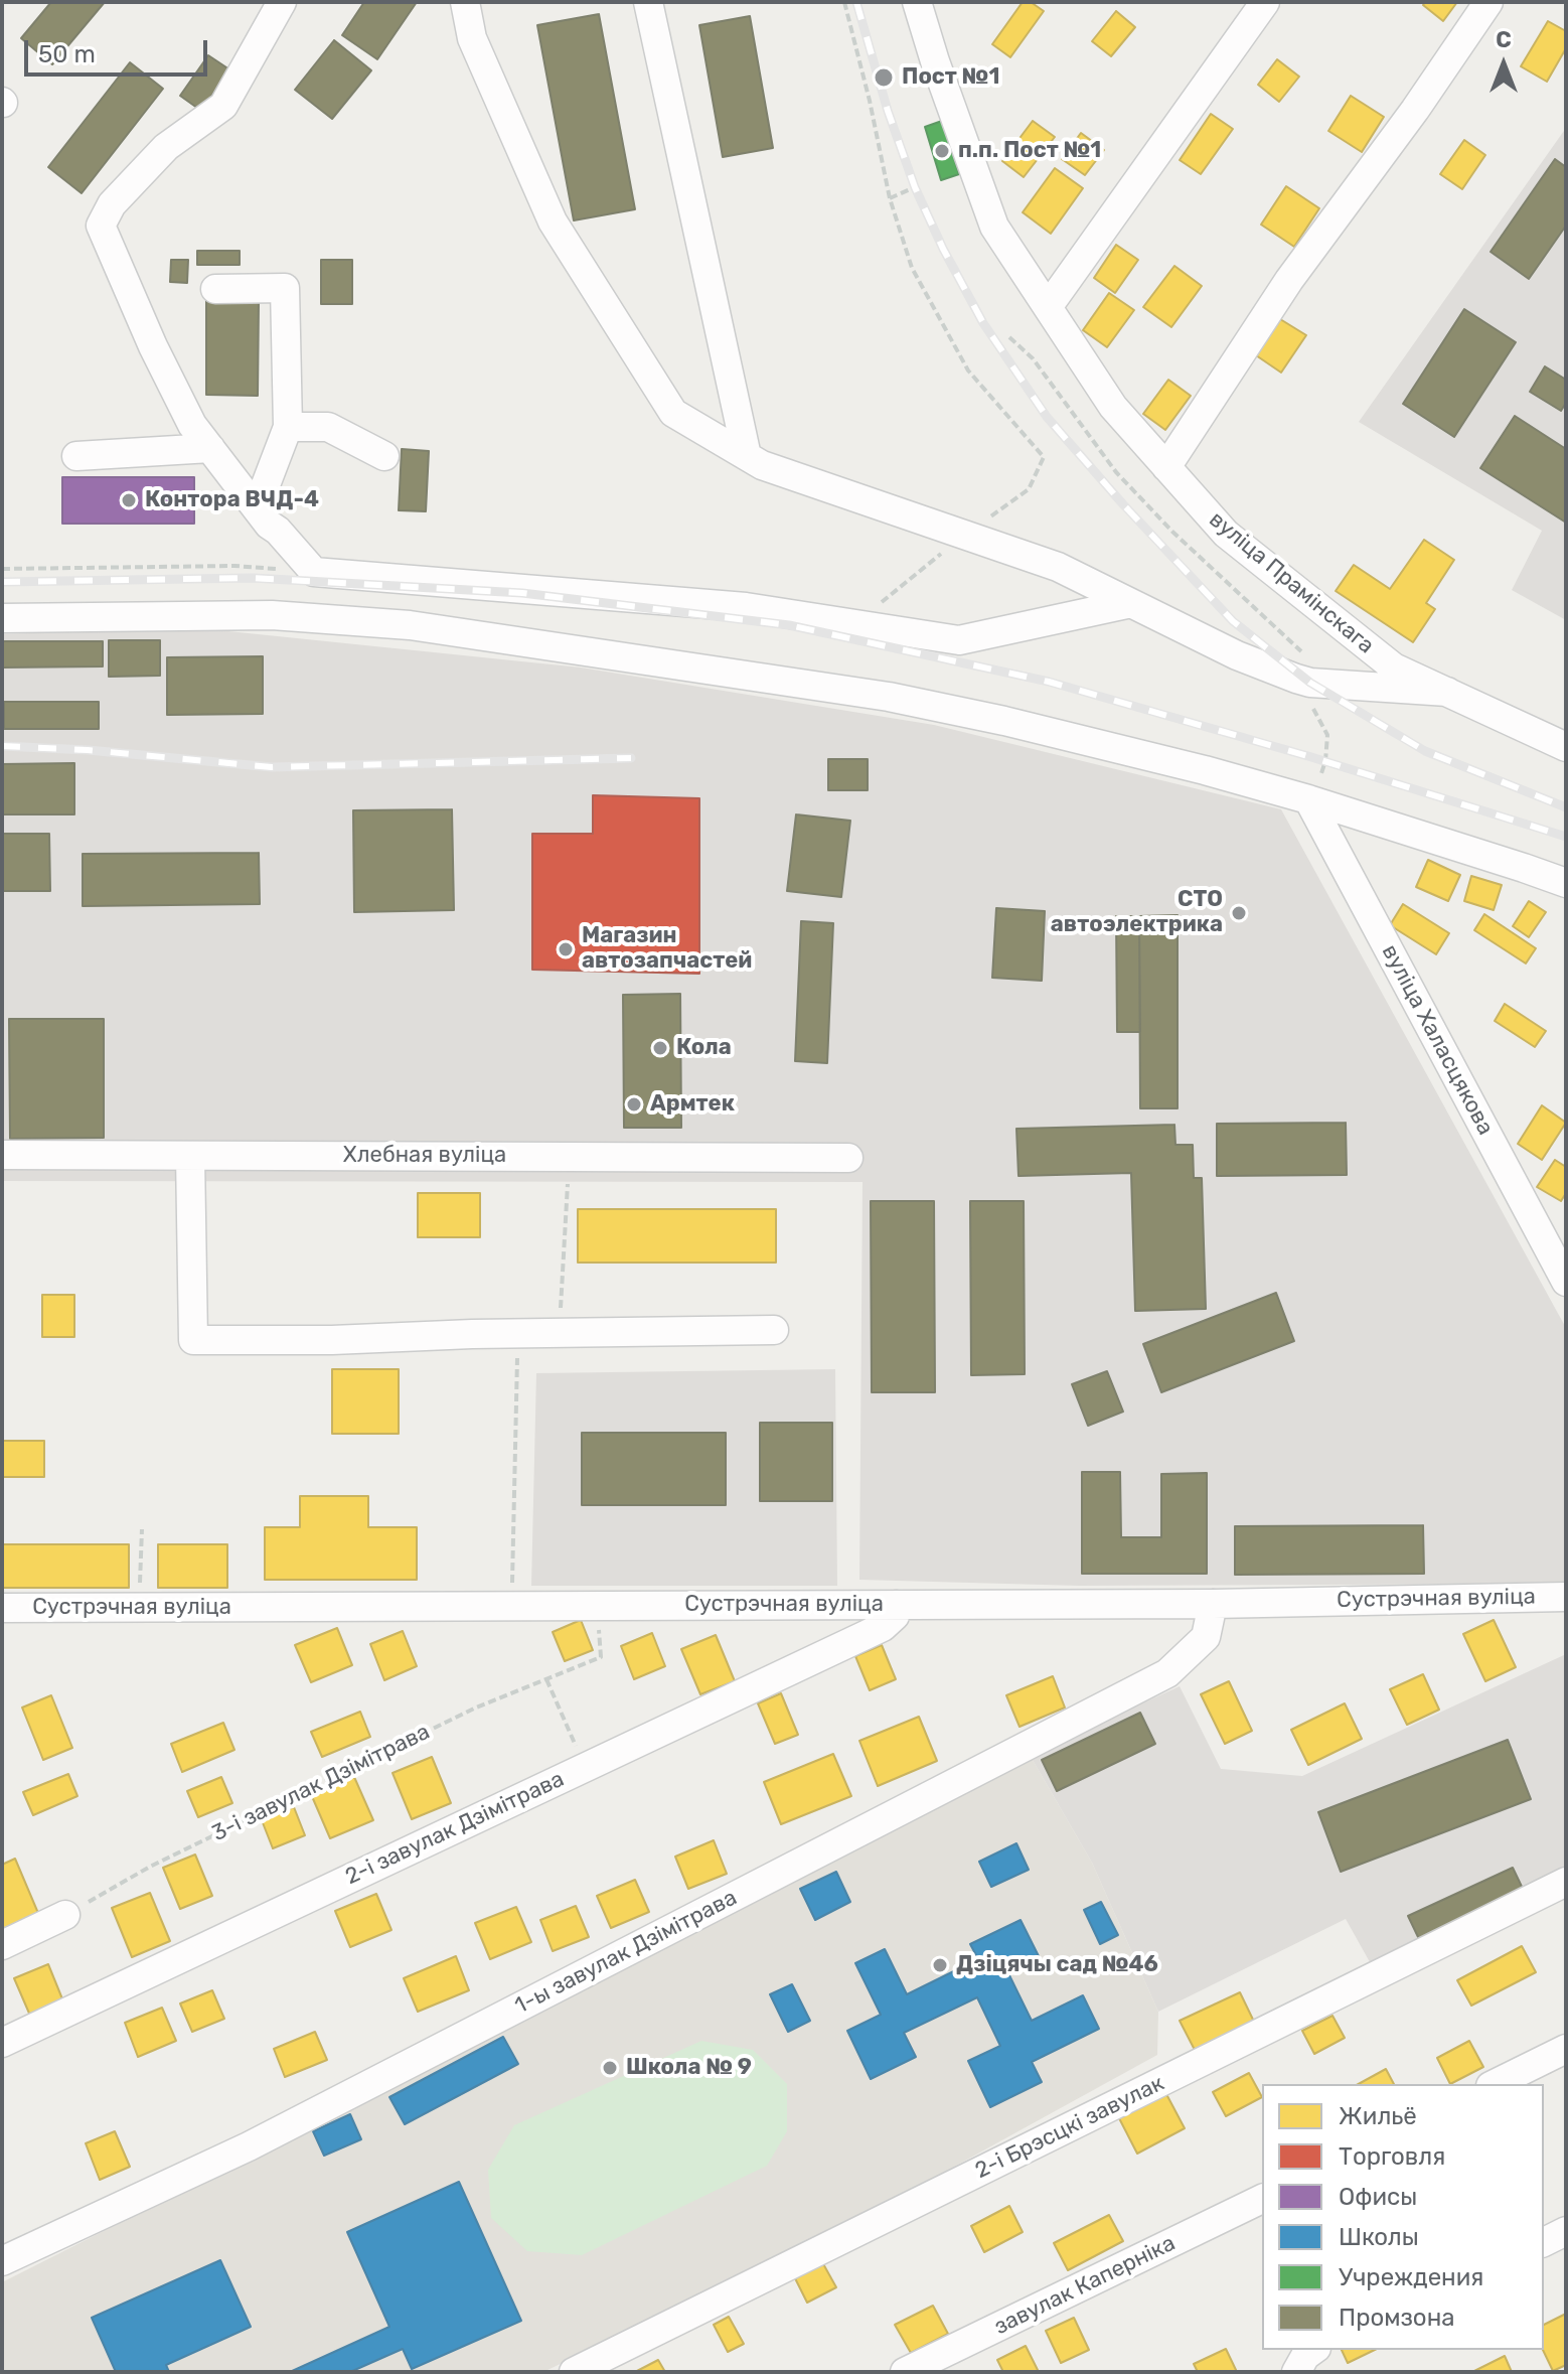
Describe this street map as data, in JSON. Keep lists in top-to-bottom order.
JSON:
{
  "streets": {
    "street": [
      "вуліца Прамінскага",
      "вуліца Халасцякова",
      "Хлебная вуліца",
      "Сустрэчная вуліца",
      "2-і завулак Дзімітрава",
      "1-ы завулак Дзімітрава",
      "2-і Брэсцкі завулак",
      "завулак Каперніка"
    ],
    "path": ["3-і завулак Дзімітрава"]
  },
  "crossings": [
    ["Сустрэчная вуліца", "3-і завулак Дзімітрава"],
    ["Сустрэчная вуліца", "2-і завулак Дзімітрава"],
    ["Сустрэчная вуліца", "1-ы завулак Дзімітрава"]
  ],
  "places": [
    "Пост №1",
    "п.п. Пост №1",
    "Контора ВЧД-4",
    "СТО автоэлектрика",
    "Магазин автозапчастей",
    "Кола",
    "Армтек",
    "Дзіцячы сад №46",
    "Школа № 9"
  ],
  "legend": [
    "Жильё",
    "Торговля",
    "Офисы",
    "Школы",
    "Учреждения",
    "Промзона"
  ],
  "scale_bar": "50 m",
  "north": "top"
}
